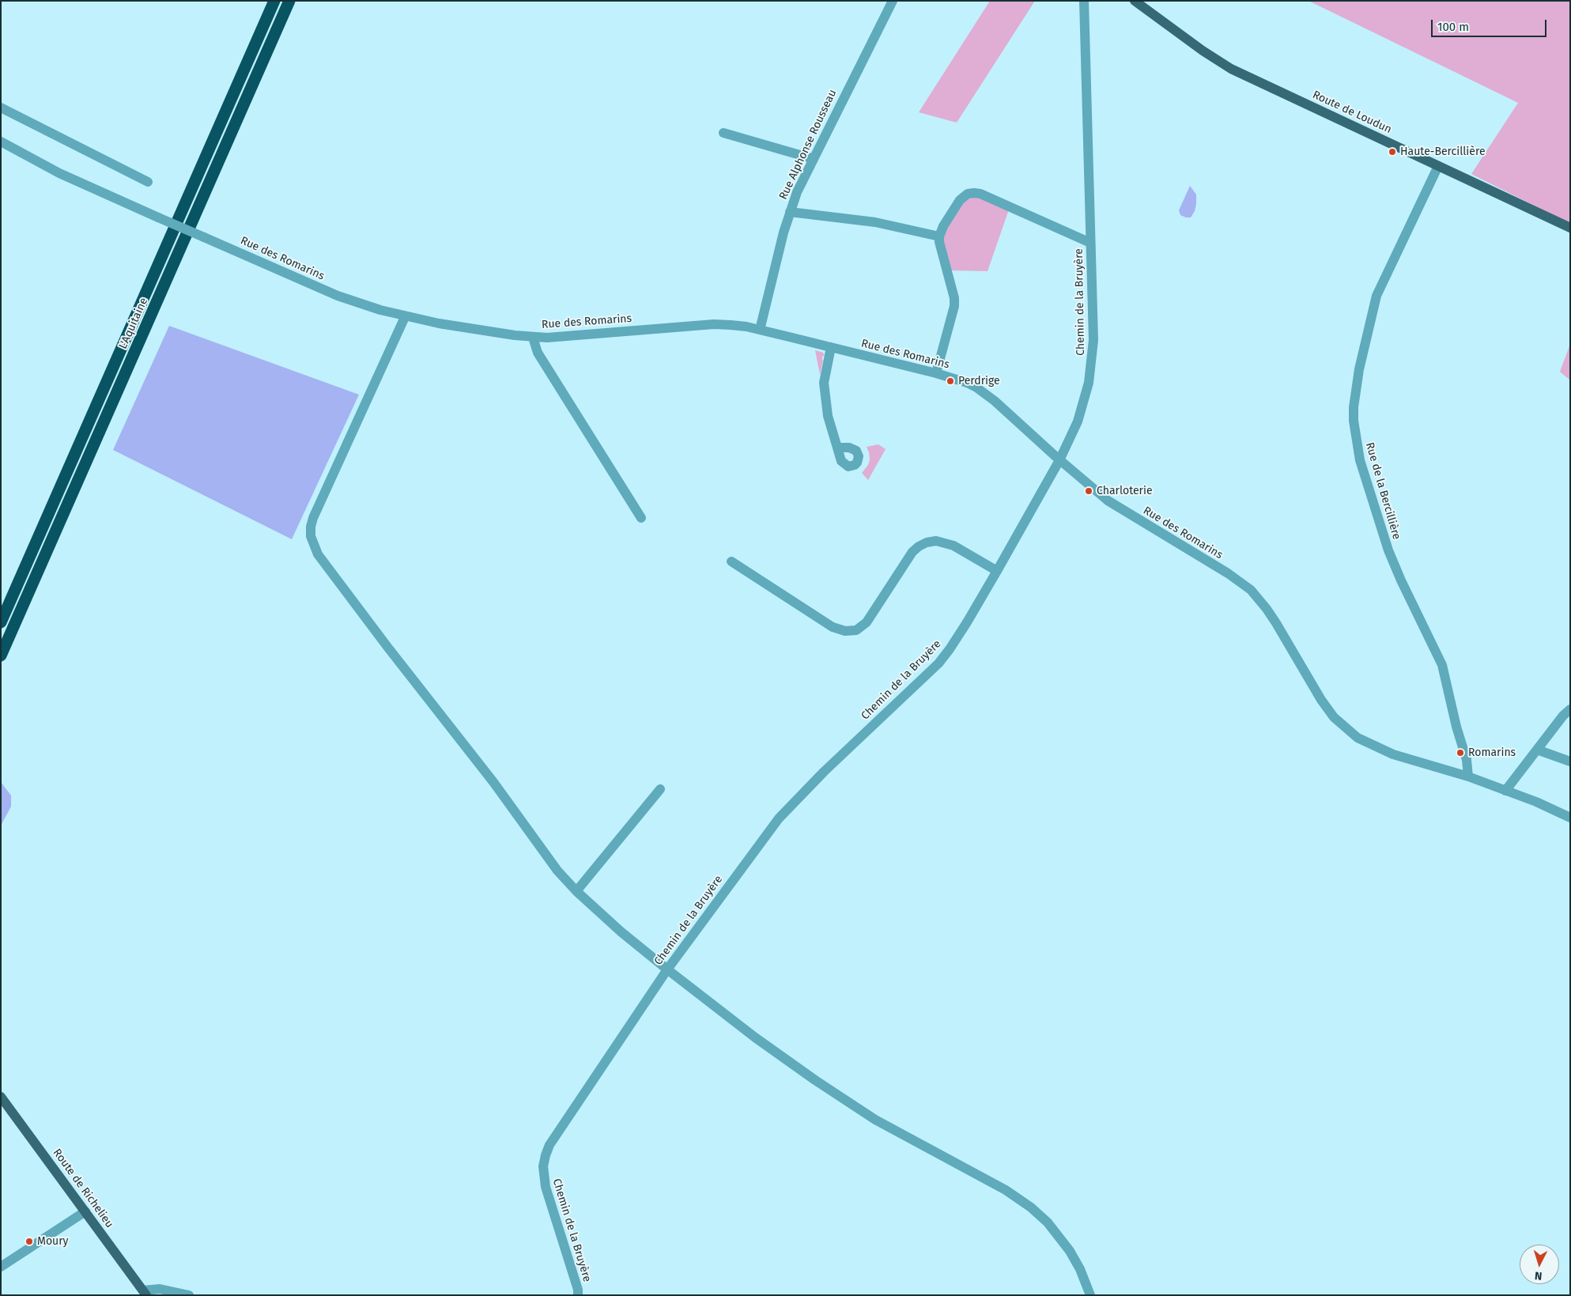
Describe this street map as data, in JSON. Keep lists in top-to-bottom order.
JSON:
{
  "streets": {
    "highway": ["L'Aquitaine"],
    "main road": ["Route de Loudun", "Route de Richelieu"],
    "street": [
      "Rue Alphonse Rousseau",
      "Rue des Romarins",
      "Chemin de la Bruyère",
      "Rue de la Bercillière"
    ]
  },
  "crossings": [
    ["Route de Loudun", "Rue de la Bercillière"],
    ["Rue Alphonse Rousseau", "Rue des Romarins"],
    ["Rue des Romarins", "Chemin de la Bruyère"],
    ["Rue des Romarins", "Rue de la Bercillière"]
  ],
  "places": [
    "Haute-Bercillière",
    "Perdrige",
    "Charloterie",
    "Romarins",
    "Moury"
  ],
  "scale_bar": "100 m",
  "north": "bottom"
}
